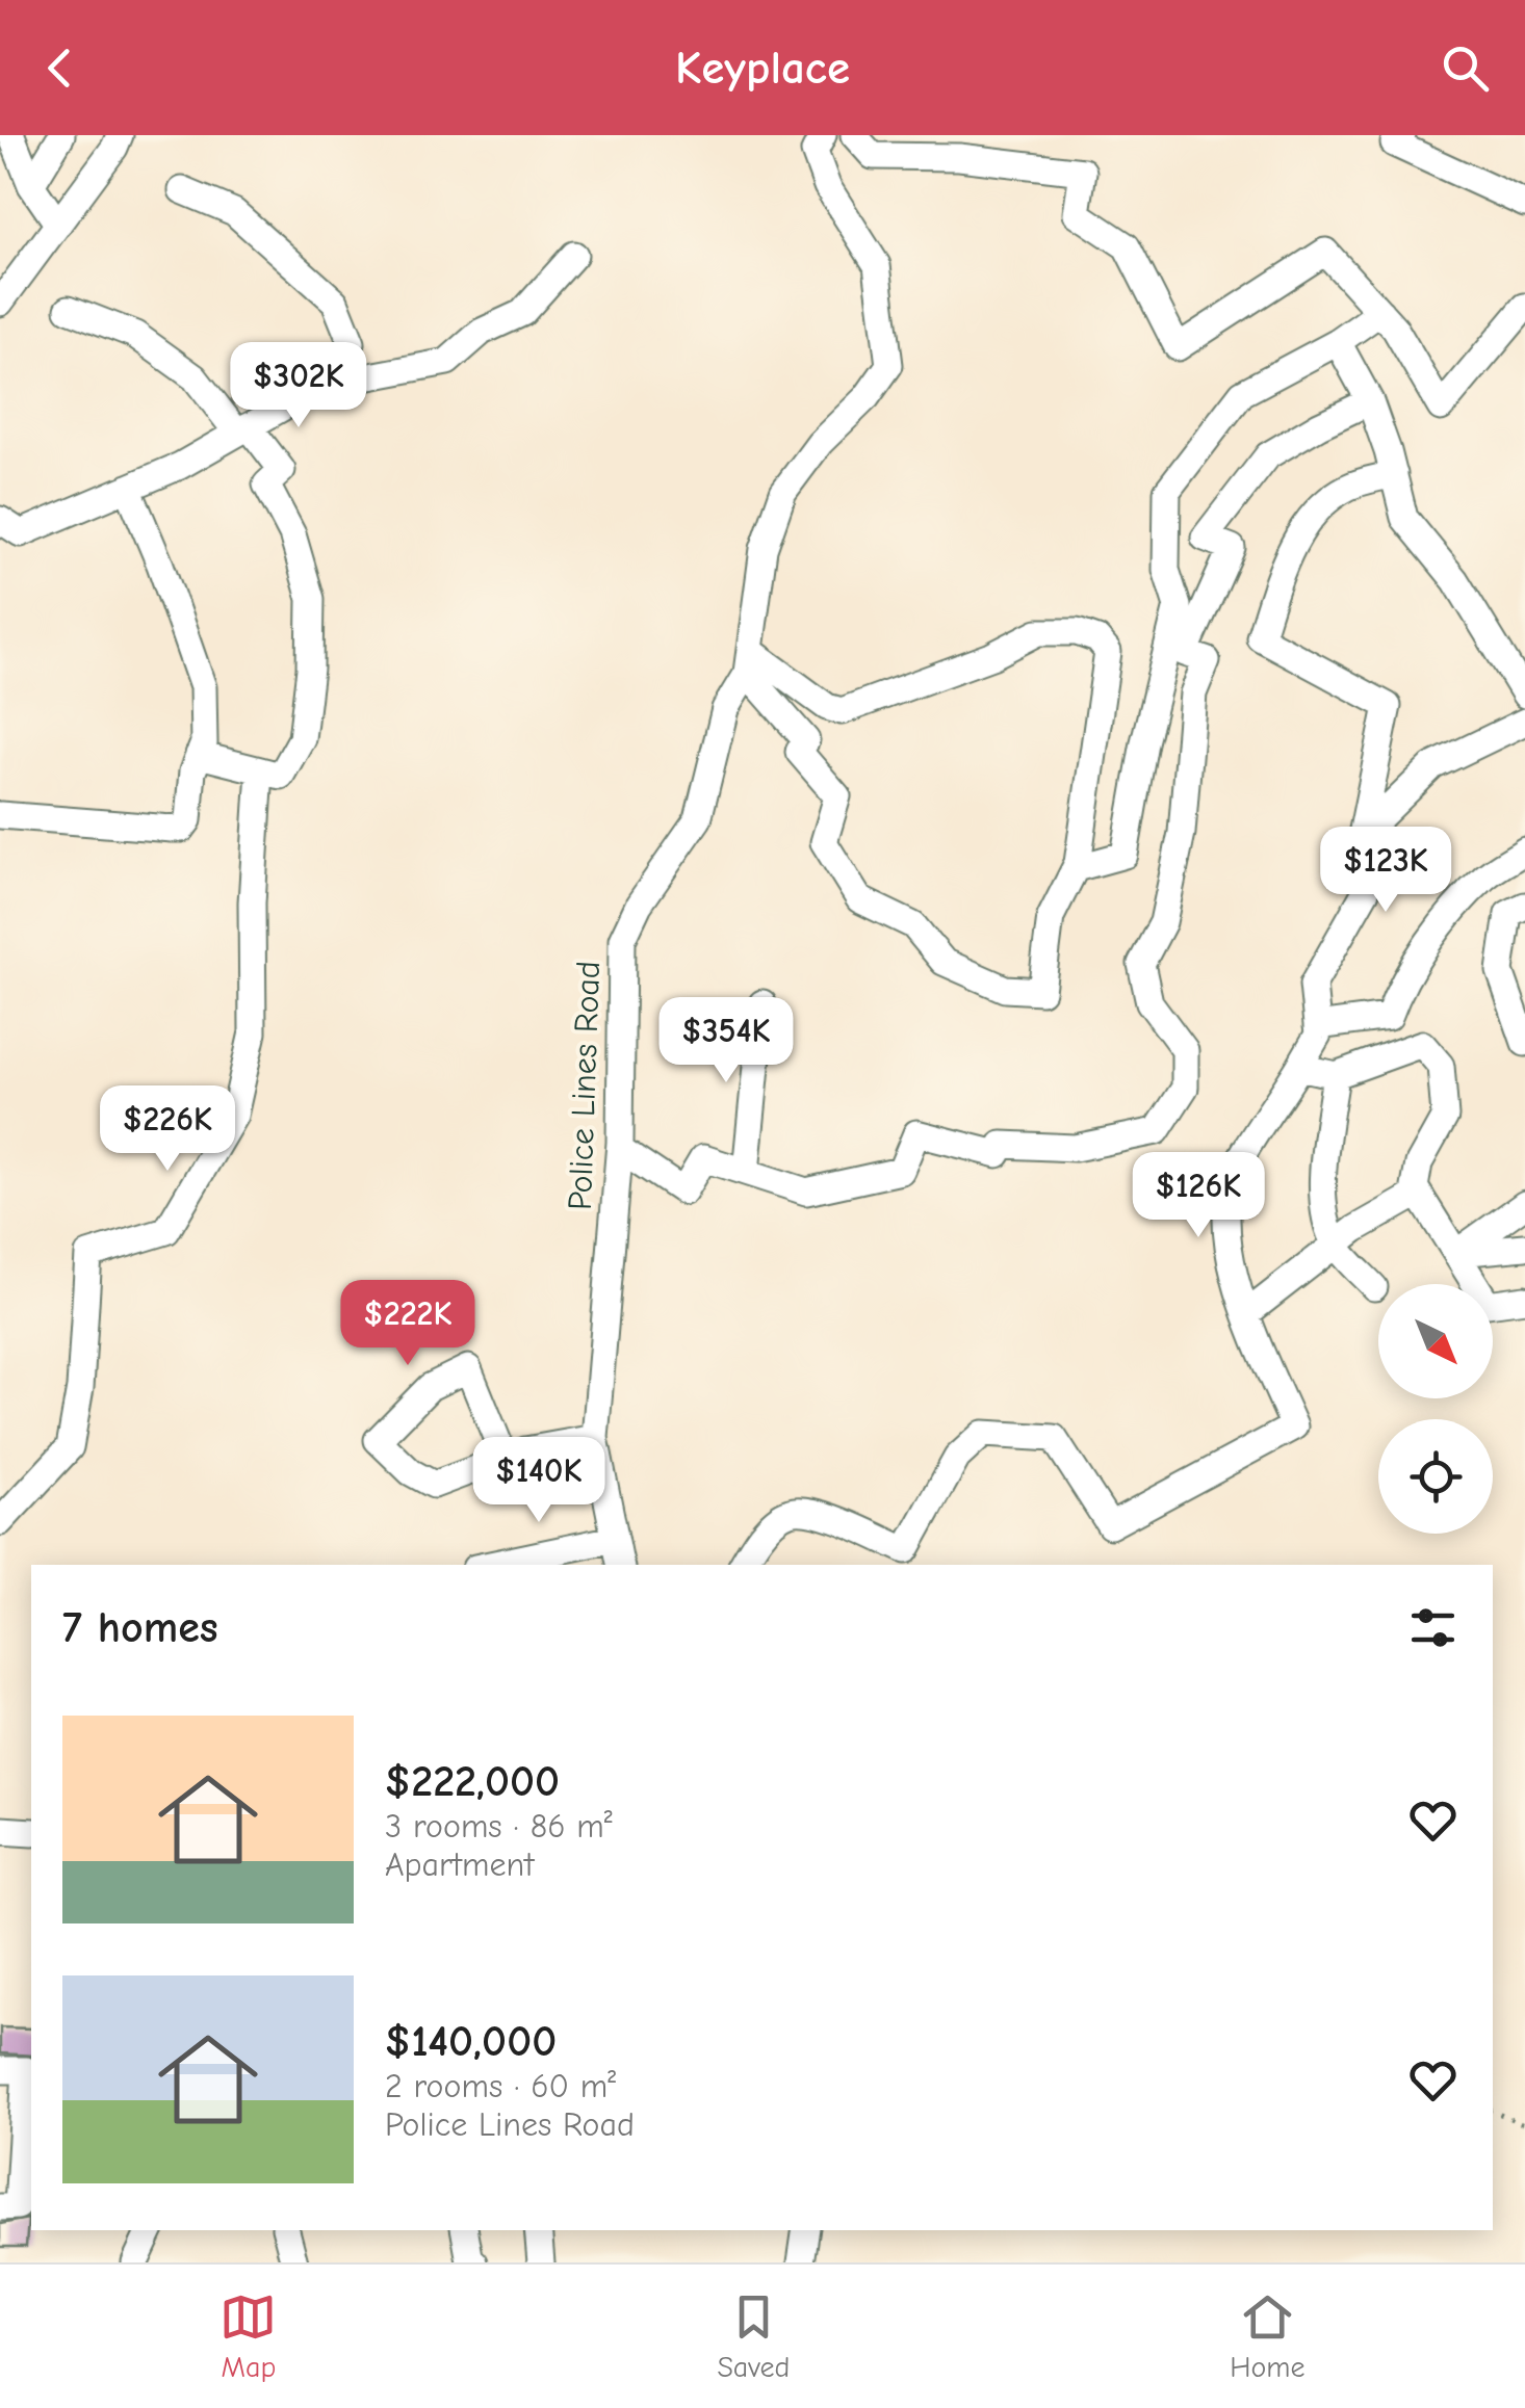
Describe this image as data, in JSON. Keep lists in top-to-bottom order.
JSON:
{
  "streets": {
    "street": ["Police Lines Road"]
  },
  "north": "bottom right",
  "page": {
    "header": "Keyplace",
    "price": [
      "$302K",
      "$123K",
      "$354K",
      "$226K",
      "$126K",
      "$222K",
      "$140K"
    ],
    "heading": "7 homes",
    "list": [
      {
        "name": "$222,000",
        "note": "3 rooms · 86 m² · Apartment"
      },
      {
        "name": "$140,000",
        "note": "2 rooms · 60 m² · Police Lines Road"
      }
    ],
    "tabs": ["Map", "Saved", "Home"]
  }
}
